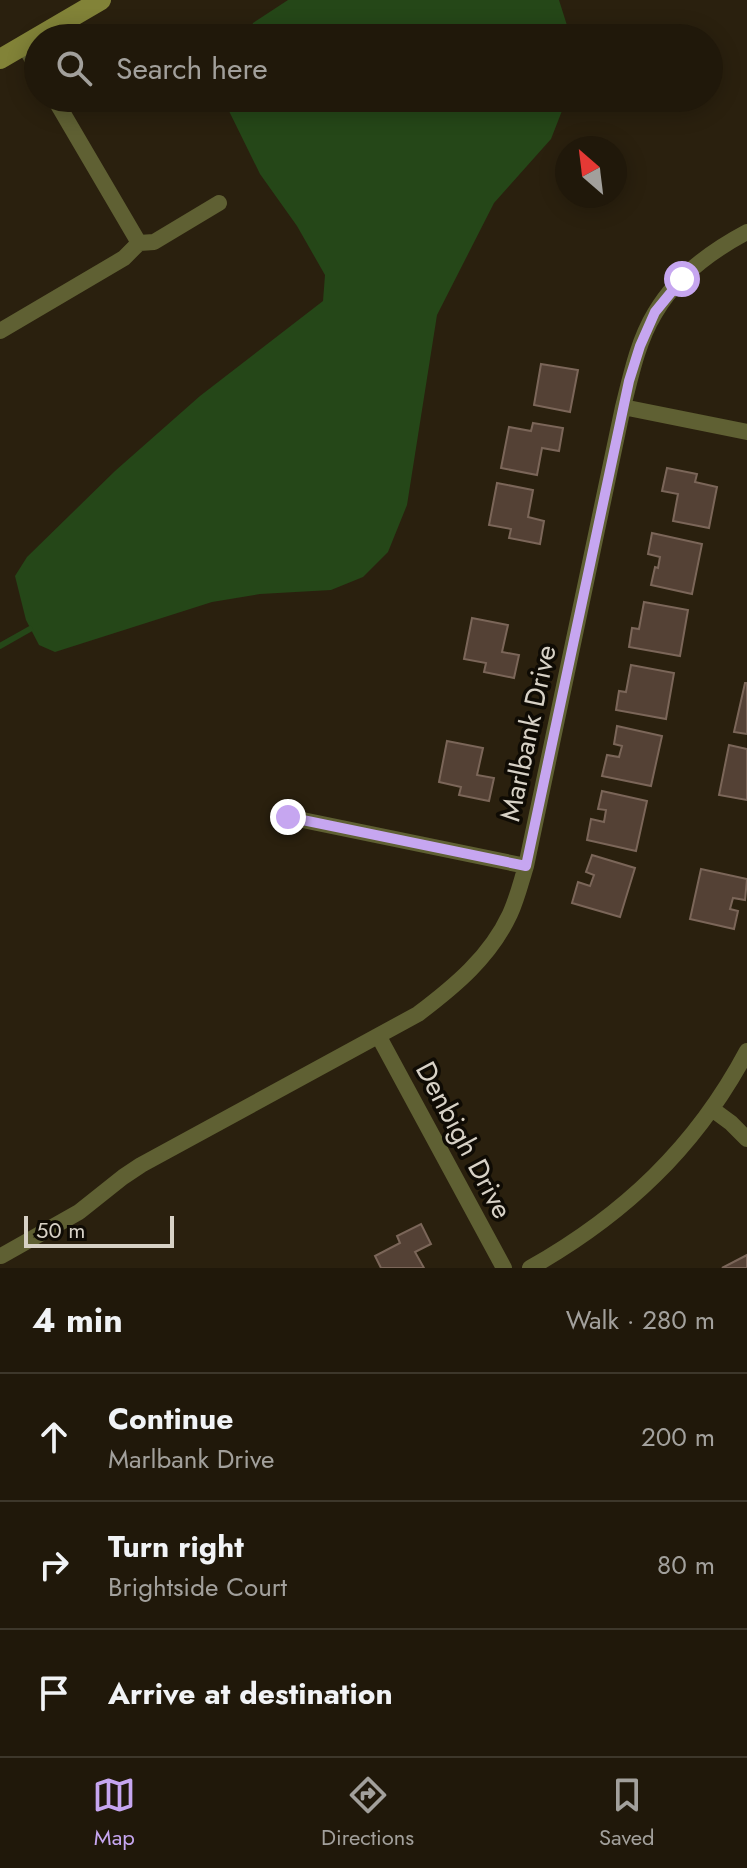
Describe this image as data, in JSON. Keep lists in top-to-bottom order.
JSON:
{
  "streets": {
    "street": ["Marlbank Drive", "Denbigh Drive"]
  },
  "crossings": [
    ["Marlbank Drive", "Denbigh Drive"]
  ],
  "scale_bar": "50 m",
  "north": "top left",
  "page": {
    "search": "Search here",
    "scale": "50 m",
    "heading": ["4 min", "Walk · 280 m"],
    "list": [
      ["Continue", "Marlbank Drive", "200 m"],
      ["Turn right", "Brightside Court", "80 m"],
      "Arrive at destination"
    ],
    "nav": ["Map", "Directions", "Saved"]
  }
}
